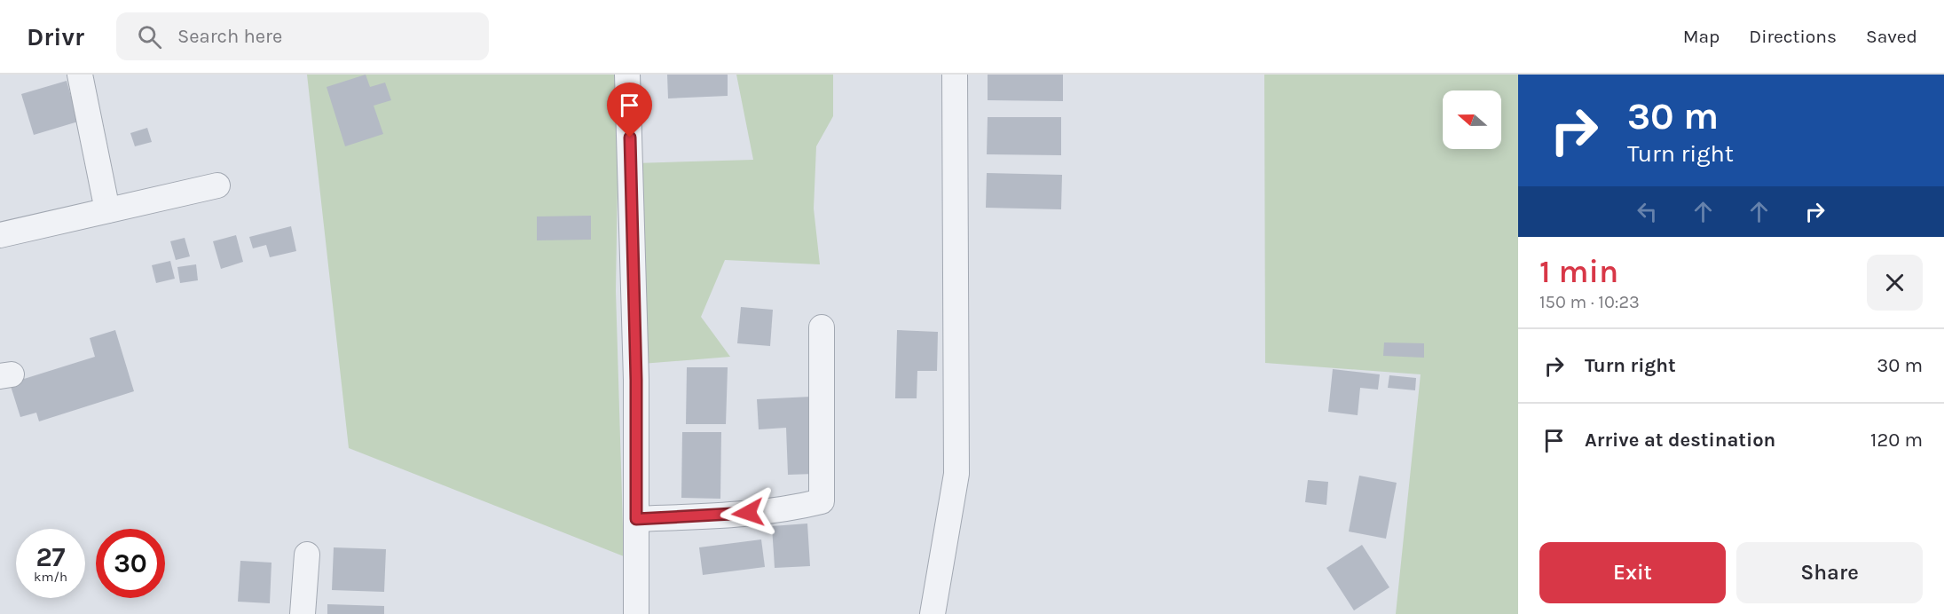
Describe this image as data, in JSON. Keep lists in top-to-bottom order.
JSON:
{
  "north": "left",
  "page": {
    "header": "Drivr",
    "search": "Search here",
    "nav": ["Map", "Directions", "Saved"],
    "turn": ["30 m", "Turn right"],
    "heading": ["1 min", "150 m · 10:23"],
    "list": [
      {
        "name": "Turn right",
        "value": "30 m"
      },
      {
        "name": "Arrive at destination",
        "value": "120 m"
      }
    ],
    "speed": "27 km/h",
    "limit": "30",
    "buttons": ["Exit", "Share"]
  }
}
